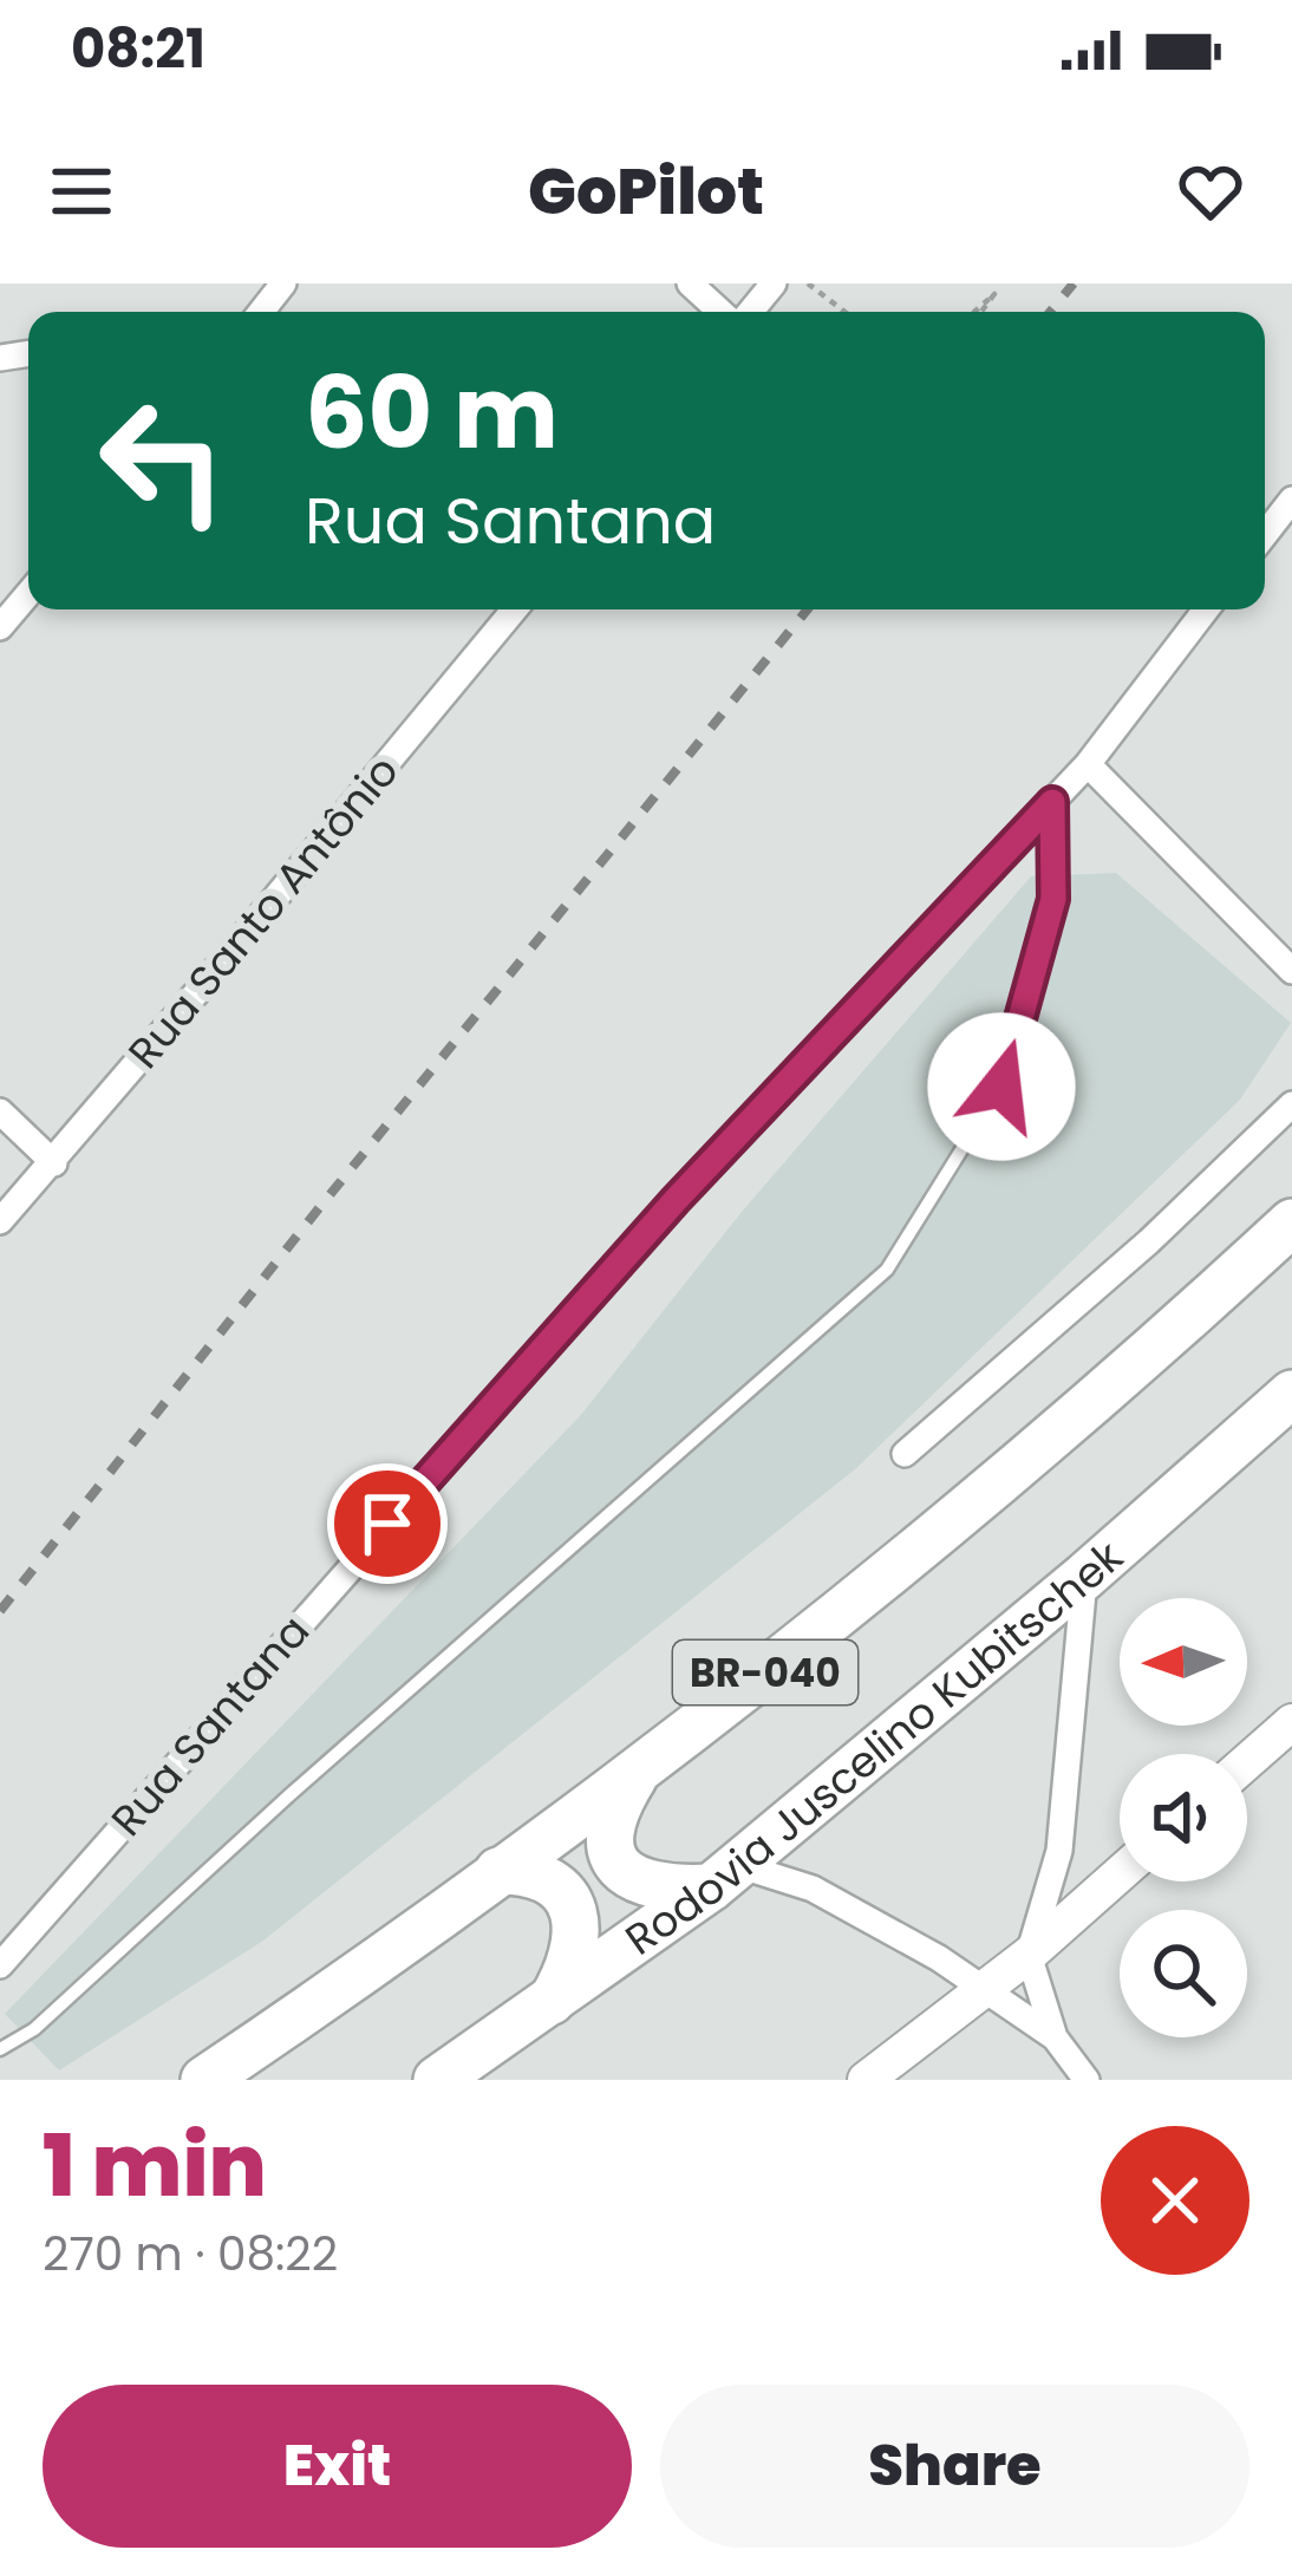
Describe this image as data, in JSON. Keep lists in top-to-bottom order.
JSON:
{
  "streets": {
    "highway": ["BR-040", "Rodovia Juscelino Kubitschek"],
    "street": ["Rua Santo Antônio", "Rua Santana"]
  },
  "north": "left",
  "page": {
    "status": "08:21",
    "header": "GoPilot",
    "turn": ["60 m", "Rua Santana"],
    "heading": ["1 min", "270 m · 08:22"],
    "buttons": ["Exit", "Share"]
  }
}
